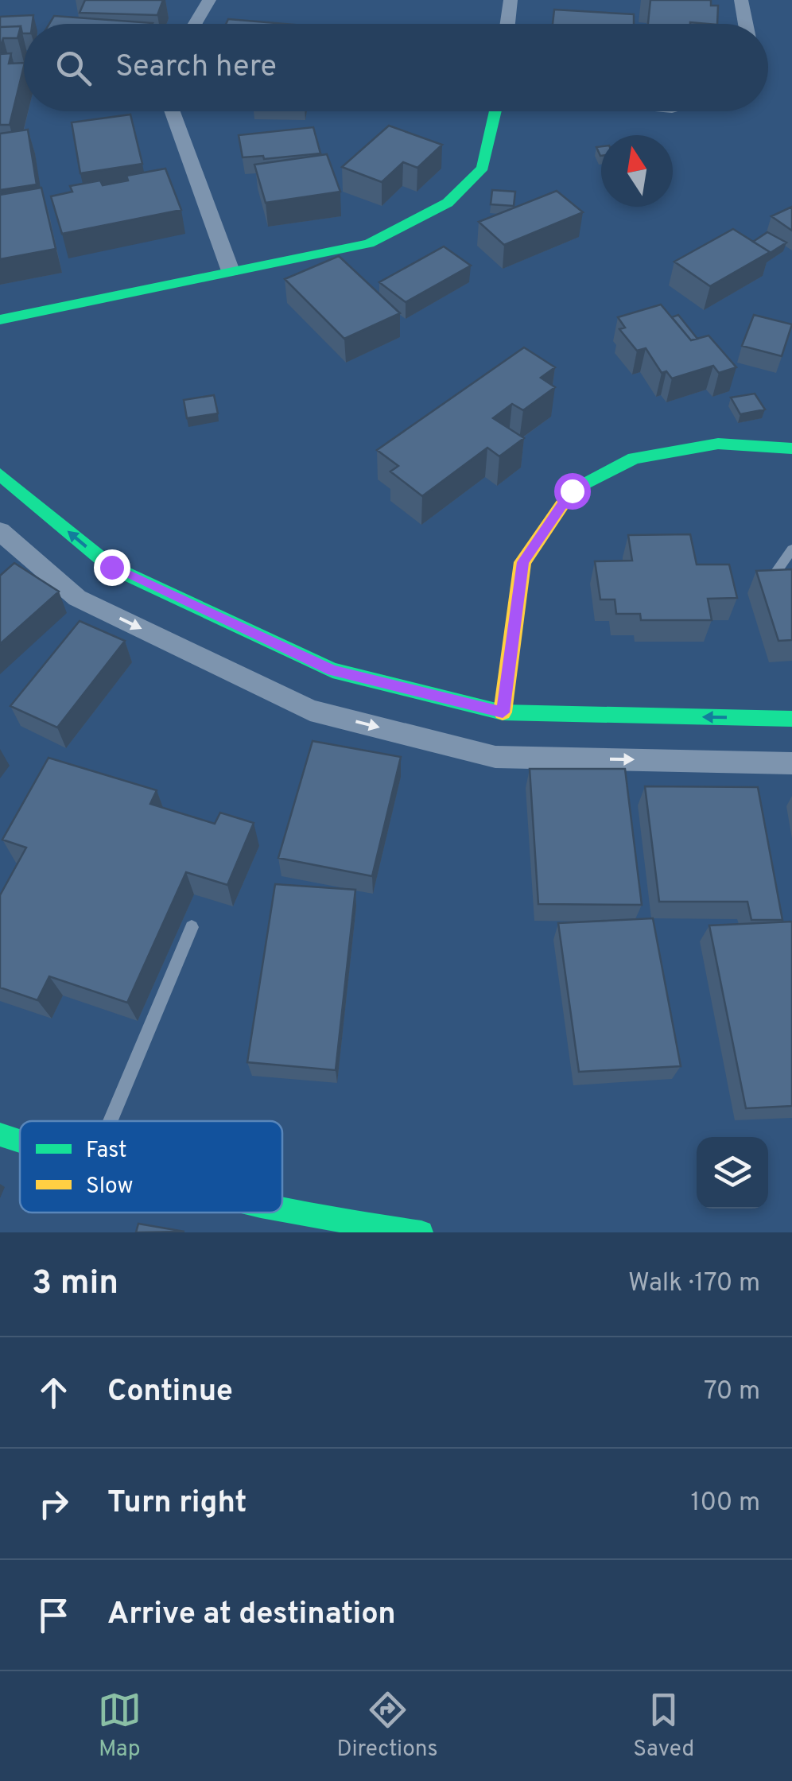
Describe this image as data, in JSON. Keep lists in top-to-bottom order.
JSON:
{
  "legend": ["Fast", "Slow"],
  "north": "top",
  "page": {
    "search": "Search here",
    "heading": ["3 min", "Walk · 170 m"],
    "list": [
      ["Continue", "70 m"],
      ["Turn right", "100 m"],
      "Arrive at destination"
    ],
    "nav": ["Map", "Directions", "Saved"]
  }
}
